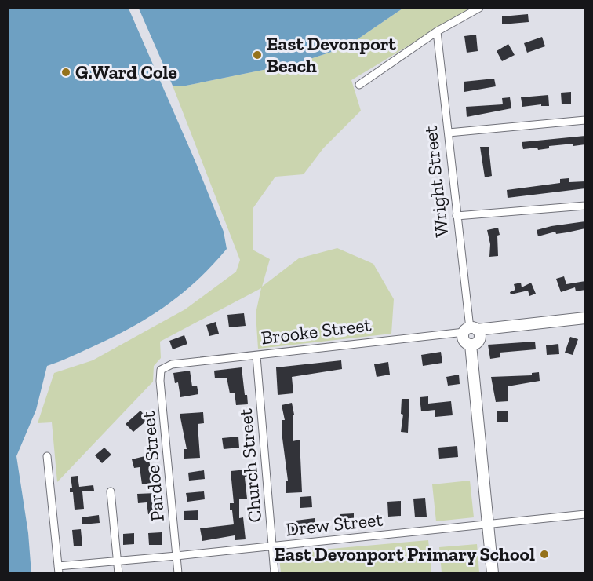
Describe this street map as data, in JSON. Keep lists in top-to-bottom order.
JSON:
{
  "streets": {
    "street": [
      "Wright Street",
      "Brooke Street",
      "Church Street",
      "Pardoe Street",
      "Drew Street"
    ]
  },
  "crossings": [
    ["Wright Street", "Brooke Street"],
    ["Brooke Street", "Church Street"],
    ["Brooke Street", "Pardoe Street"],
    ["Church Street", "Drew Street"],
    ["Pardoe Street", "Drew Street"]
  ],
  "places": ["East Devonport Beach", "G.Ward Cole", "East Devonport Primary School"]
}
